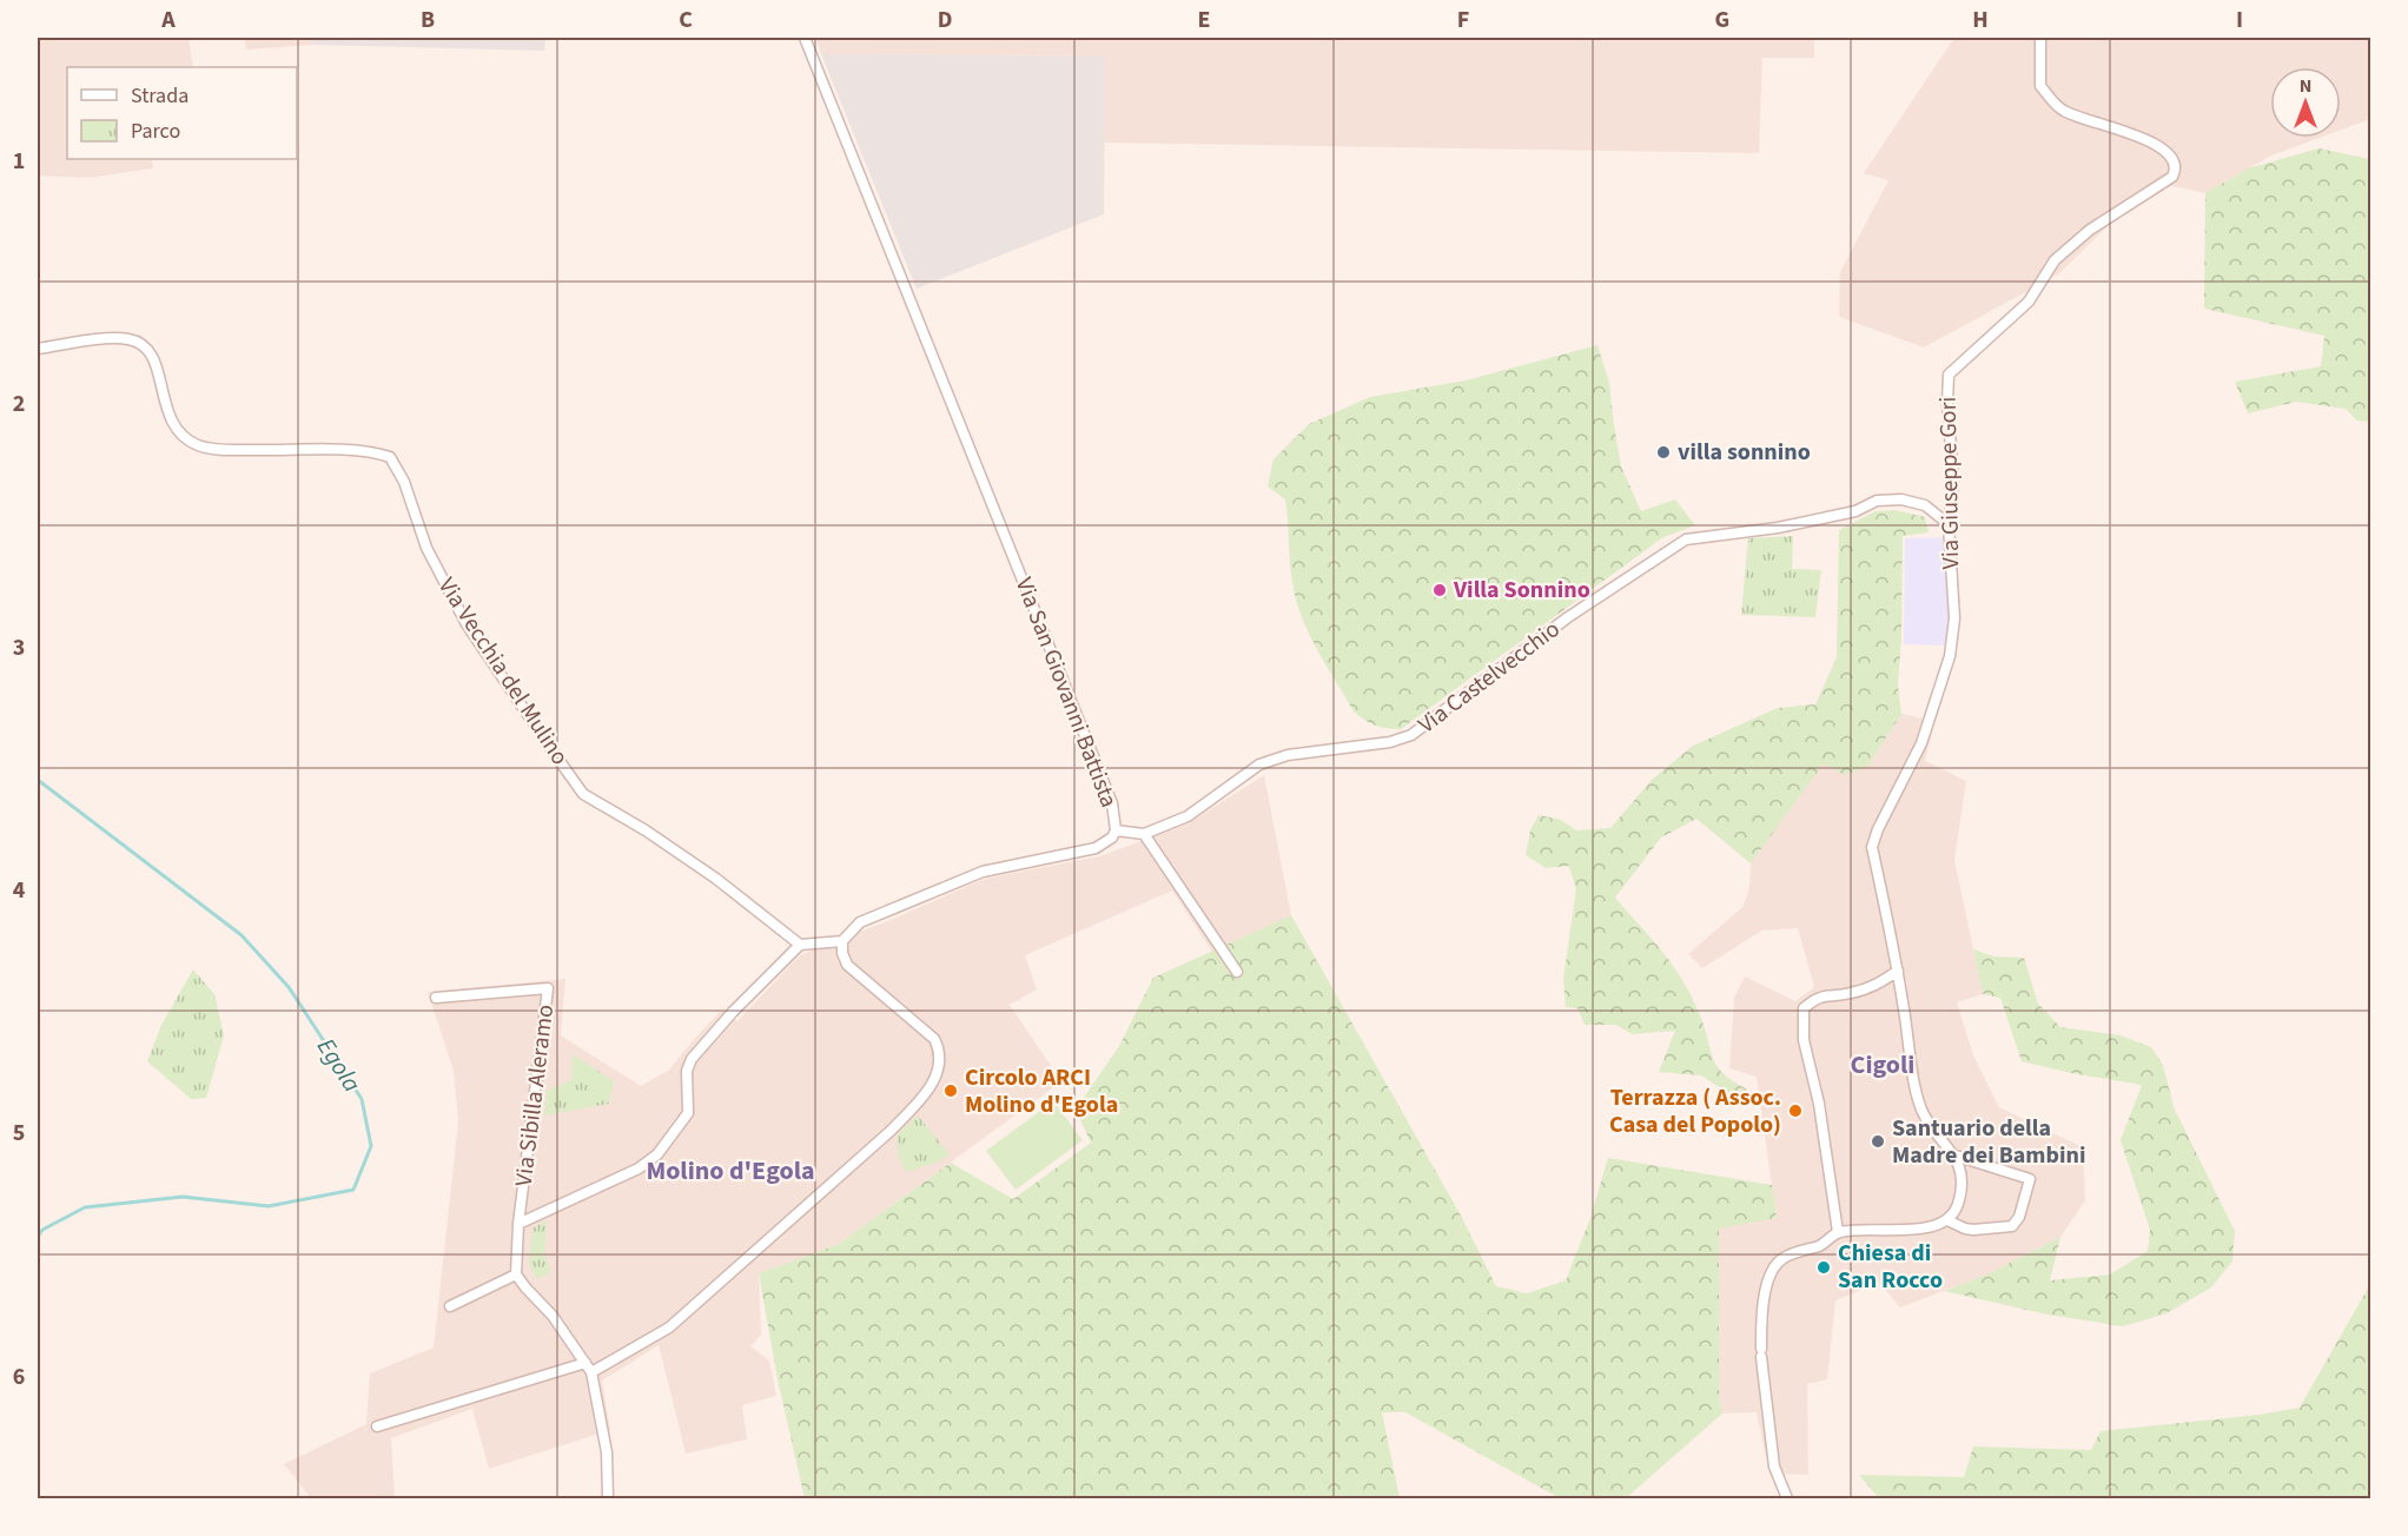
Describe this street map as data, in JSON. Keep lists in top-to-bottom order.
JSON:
{
  "streets": {
    "street": [
      "Via Giuseppe Gori",
      "Via Vecchia del Mulino",
      "Via Castelvecchio",
      "Via San Giovanni Battista",
      "Via Sibilla Aleramo"
    ]
  },
  "crossings": [
    ["Via Giuseppe Gori", "Via Castelvecchio"],
    ["Via Castelvecchio", "Via San Giovanni Battista"]
  ],
  "districts": ["Cigoli", "Molino d'Egola"],
  "water": ["Egola"],
  "places": [
    "villa sonnino",
    "Villa Sonnino",
    "Circolo ARCI Molino d'Egola",
    "Terrazza ( Assoc. Casa del Popolo)",
    "Santuario della Madre dei Bambini",
    "Chiesa di San Rocco"
  ],
  "legend": ["Strada", "Parco"],
  "north": "top",
  "grid": {
    "columns": [
      "A",
      "B",
      "C",
      "D",
      "E",
      "F",
      "G",
      "H",
      "I"
    ],
    "rows": [
      "1",
      "2",
      "3",
      "4",
      "5",
      "6"
    ]
  }
}
